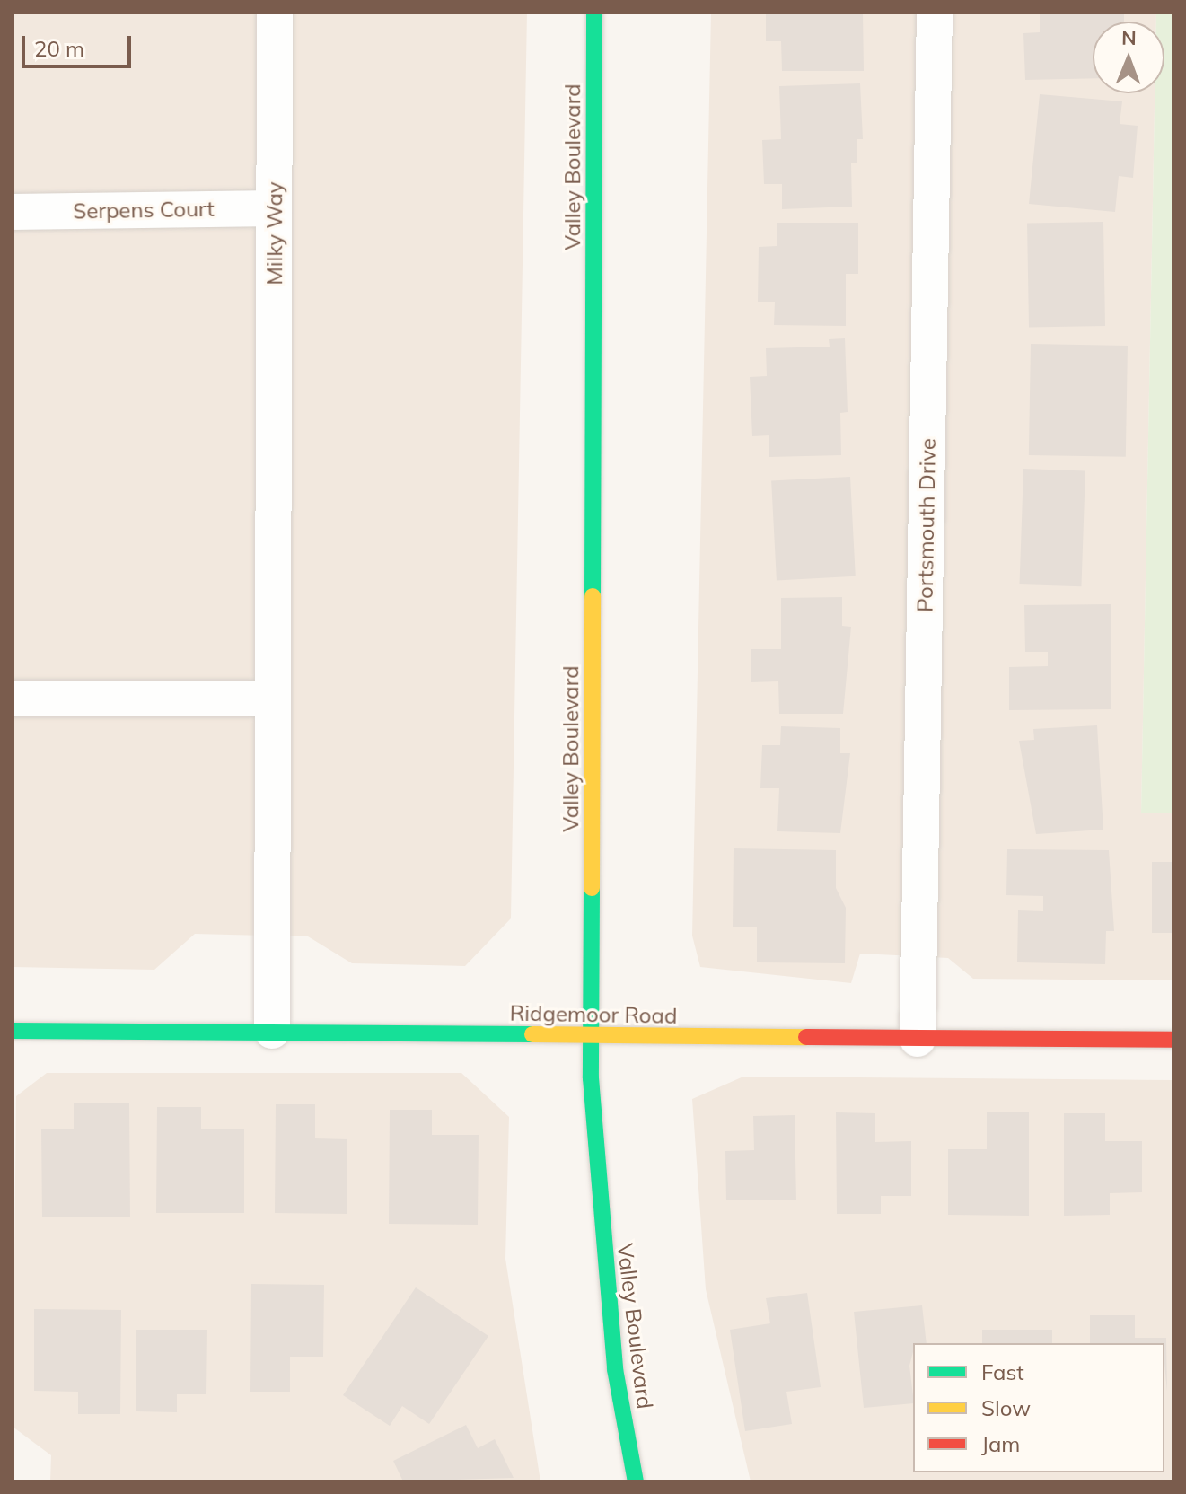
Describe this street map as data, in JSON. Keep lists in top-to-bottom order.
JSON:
{
  "streets": {
    "street": [
      "Valley Boulevard",
      "Serpens Court",
      "Milky Way",
      "Portsmouth Drive",
      "Ridgemoor Road"
    ]
  },
  "crossings": [
    ["Valley Boulevard", "Ridgemoor Road"],
    ["Serpens Court", "Milky Way"],
    ["Milky Way", "Ridgemoor Road"],
    ["Portsmouth Drive", "Ridgemoor Road"]
  ],
  "legend": ["Fast", "Slow", "Jam"],
  "scale_bar": "20 m",
  "north": "top"
}
